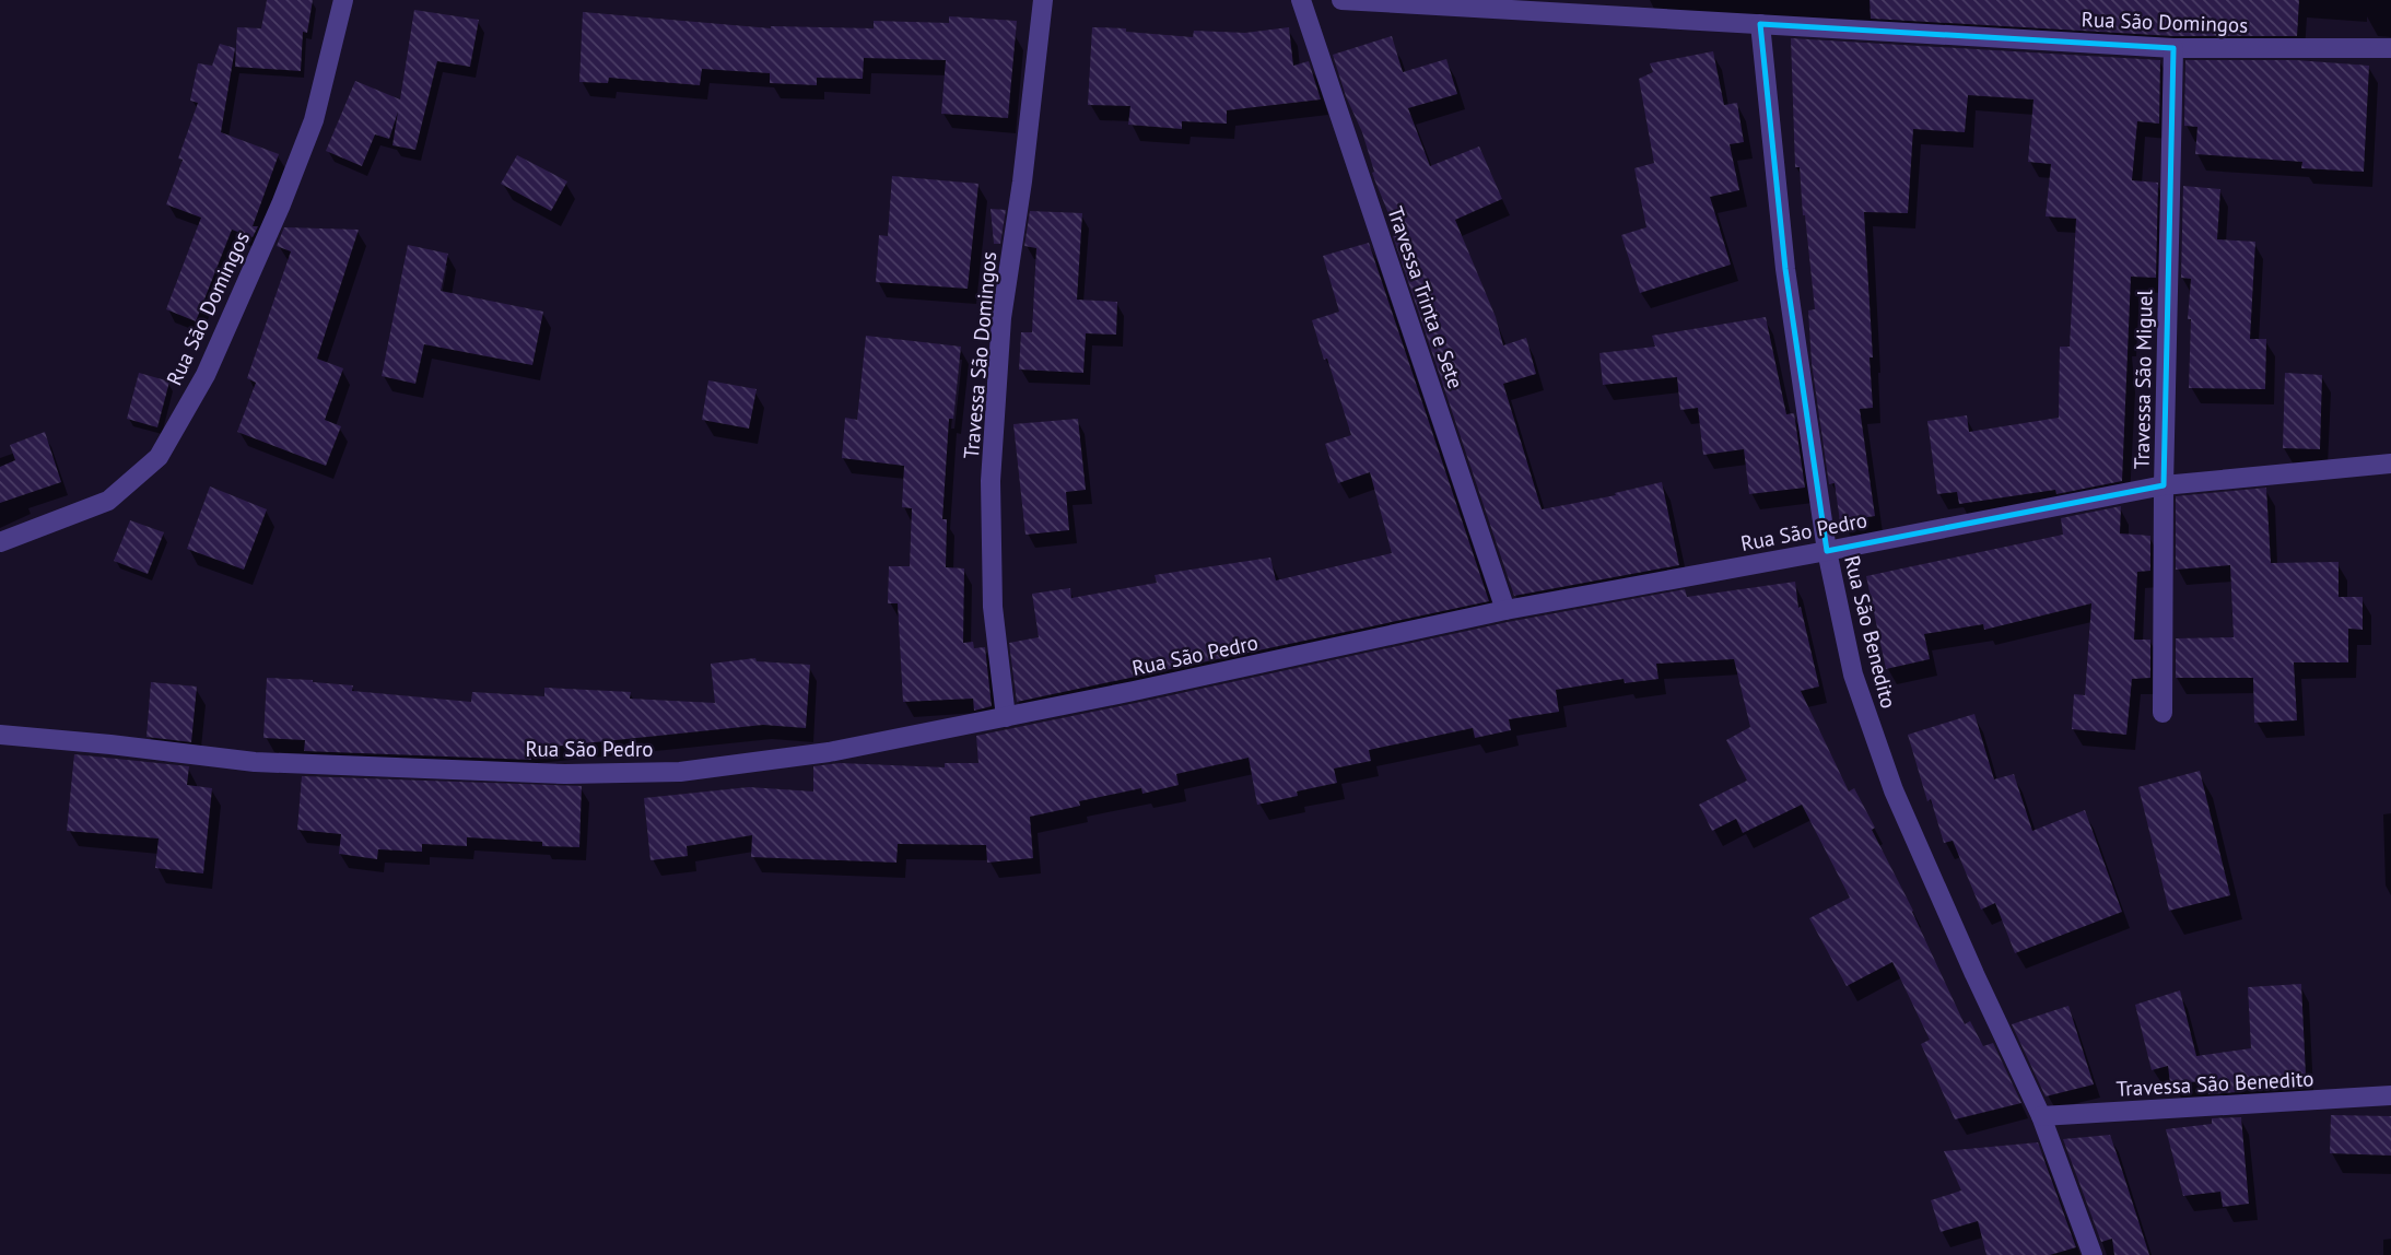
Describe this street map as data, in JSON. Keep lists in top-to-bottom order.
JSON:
{
  "streets": {
    "street": [
      "Rua São Domingos",
      "Travessa Trinta e Sete",
      "Travessa São Domingos",
      "Travessa São Miguel",
      "Rua São Pedro",
      "Rua São Benedito",
      "Travessa São Benedito"
    ]
  },
  "crossings": [
    ["Rua São Domingos", "Travessa São Miguel"],
    ["Rua São Domingos", "Rua São Benedito"],
    ["Travessa Trinta e Sete", "Rua São Pedro"],
    ["Travessa São Domingos", "Rua São Pedro"],
    ["Travessa São Miguel", "Rua São Pedro"],
    ["Rua São Pedro", "Rua São Benedito"],
    ["Rua São Benedito", "Travessa São Benedito"]
  ]
}
